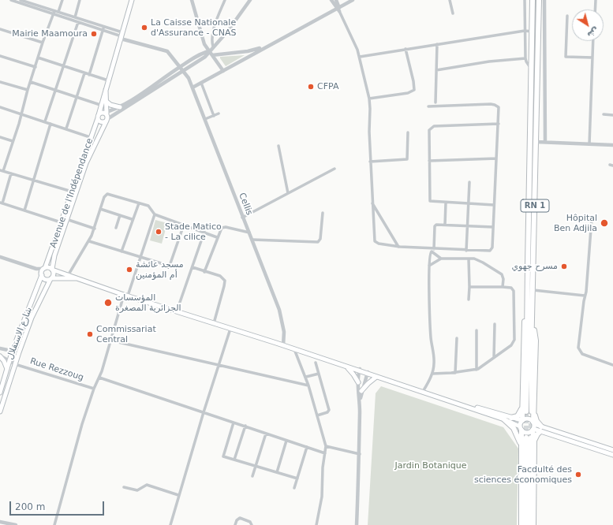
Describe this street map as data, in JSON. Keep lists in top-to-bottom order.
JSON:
{
  "streets": {
    "highway": ["RN 1"],
    "main road": ["Avenue de l'Indépendance", "شارع الاستقلال"],
    "street": ["Cellis", "Rue Rezzoug"]
  },
  "crossings": [
    ["Avenue de l'Indépendance", "Cellis"],
    ["Avenue de l'Indépendance", "شارع الاستقلال"]
  ],
  "parks": ["Jardin Botanique"],
  "places": [
    "La Caisse Nationale d'Assurance - CNAS",
    "Mairie Maamoura",
    "CFPA",
    "Hôpital Ben Adjila",
    "Stade Matico - La cilice",
    "مسرح جهوي",
    "مسجد عائشة أم المؤمنين",
    "المؤسسات الجزائرية المصغرة",
    "Commissariat Central",
    "Facdulté des sciences économiques"
  ],
  "scale_bar": "200 m",
  "north": "bottom right"
}
